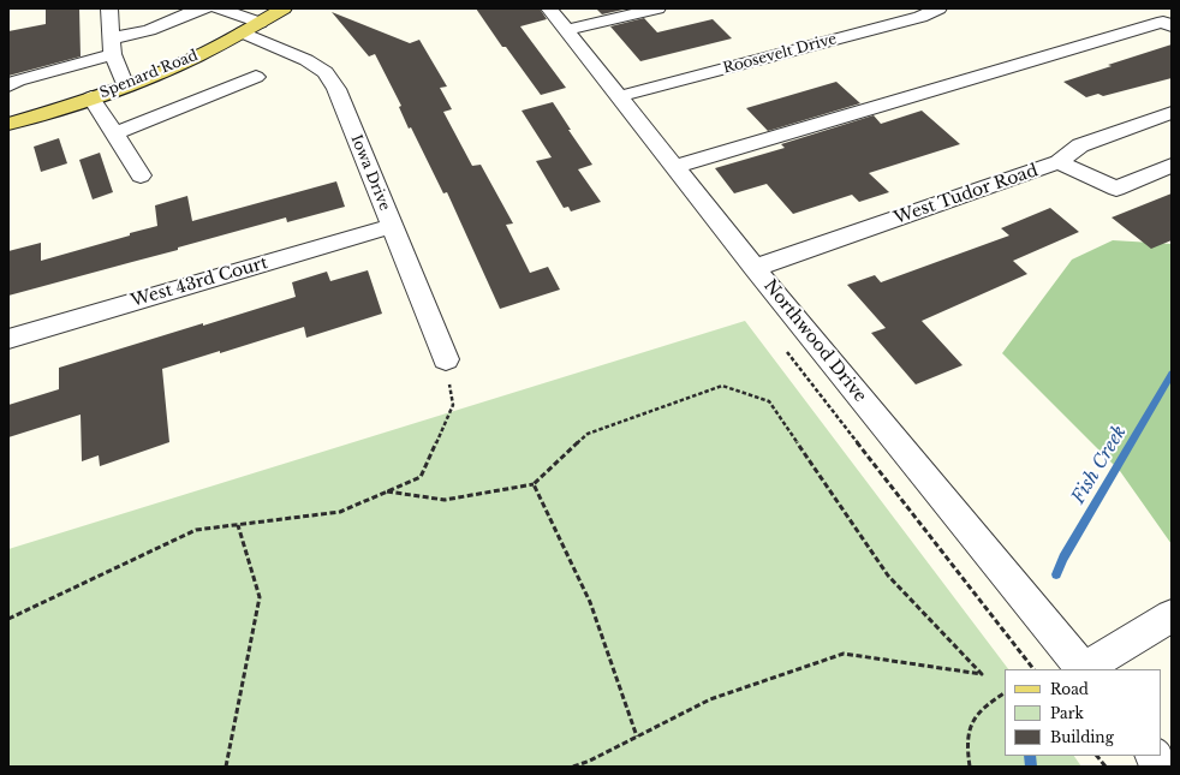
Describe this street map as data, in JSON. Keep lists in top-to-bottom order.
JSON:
{
  "streets": {
    "main road": ["Spenard Road"],
    "street": [
      "Roosevelt Drive",
      "Iowa Drive",
      "West Tudor Road",
      "West 43rd Court",
      "Northwood Drive"
    ]
  },
  "crossings": [
    ["Roosevelt Drive", "Northwood Drive"],
    ["Spenard Road", "Iowa Drive"],
    ["Iowa Drive", "West 43rd Court"],
    ["West Tudor Road", "Northwood Drive"]
  ],
  "water": ["Fish Creek"],
  "legend": ["Road", "Park", "Building"]
}
